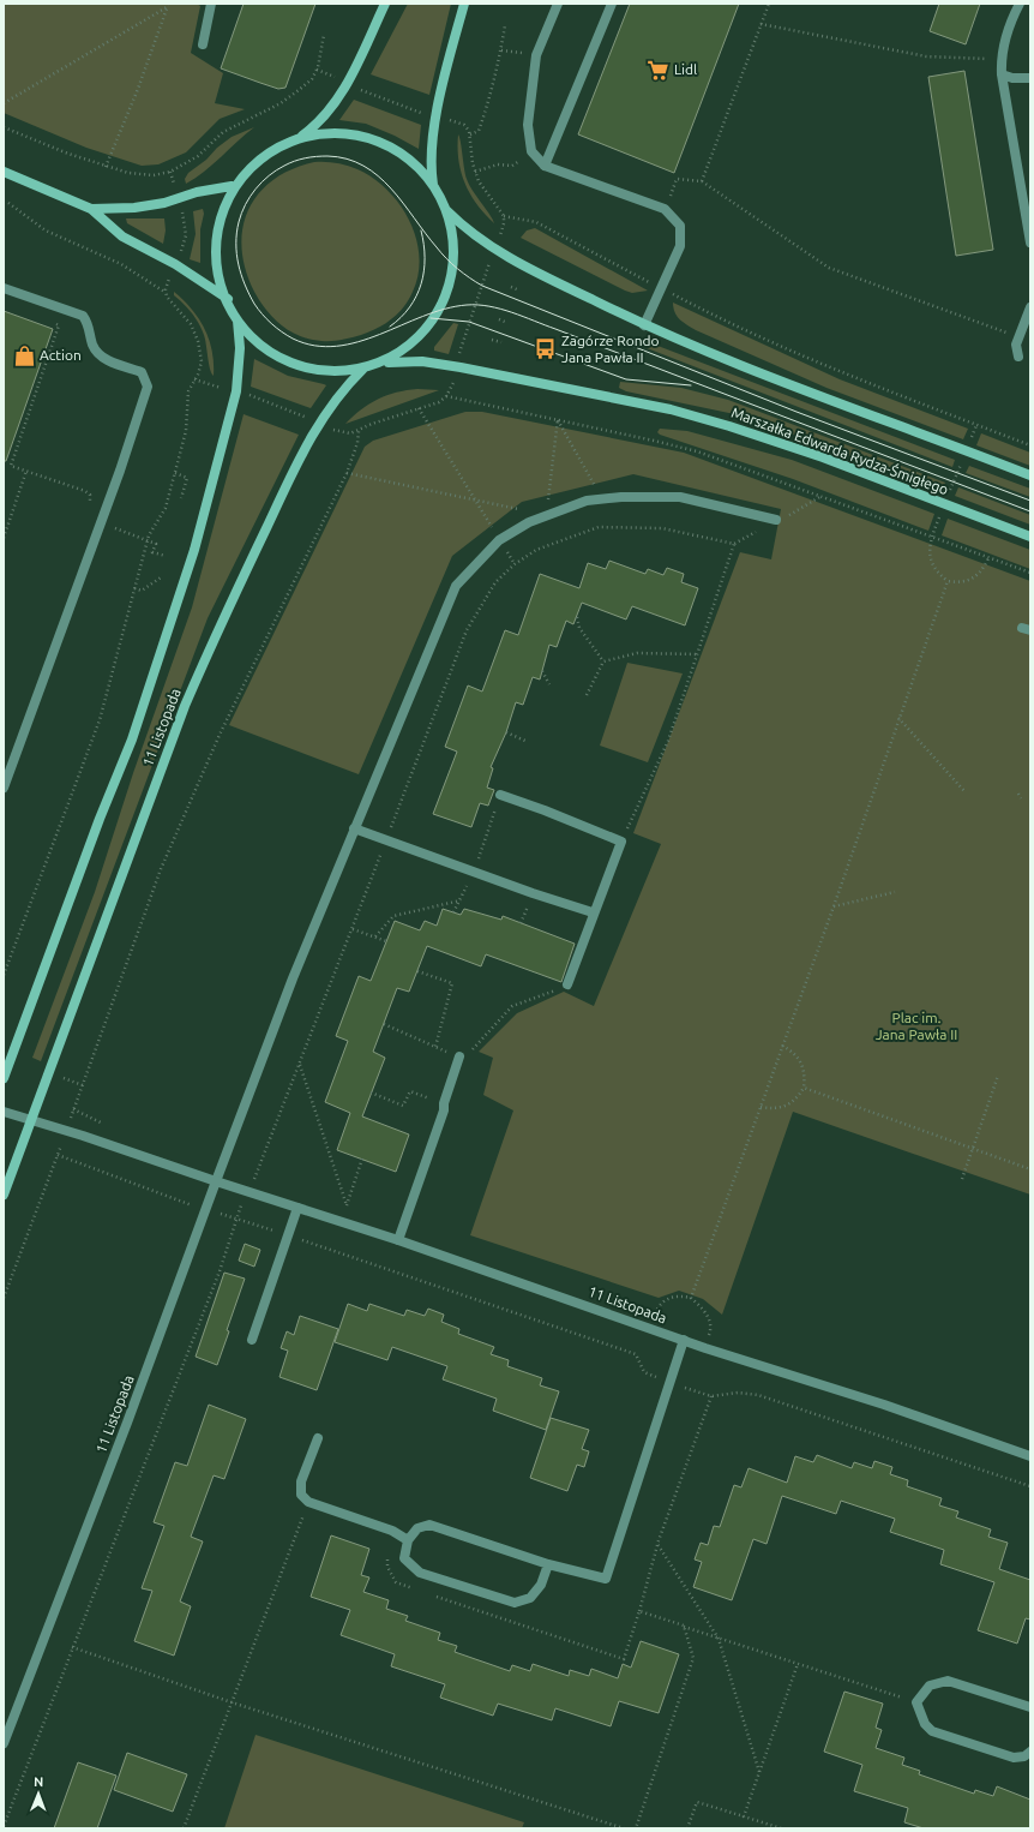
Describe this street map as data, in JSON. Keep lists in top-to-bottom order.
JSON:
{
  "streets": {
    "main road": ["Marszałka Edwarda Rydza-Śmigłego", "11 Listopada"]
  },
  "parks": ["Plac im. Jana Pawła II"],
  "places": {
    "supermarket": ["Lidl"],
    "bus stop": ["Zagórze Rondo Jana Pawła II"],
    "shop": ["Action"]
  },
  "north": "top"
}
